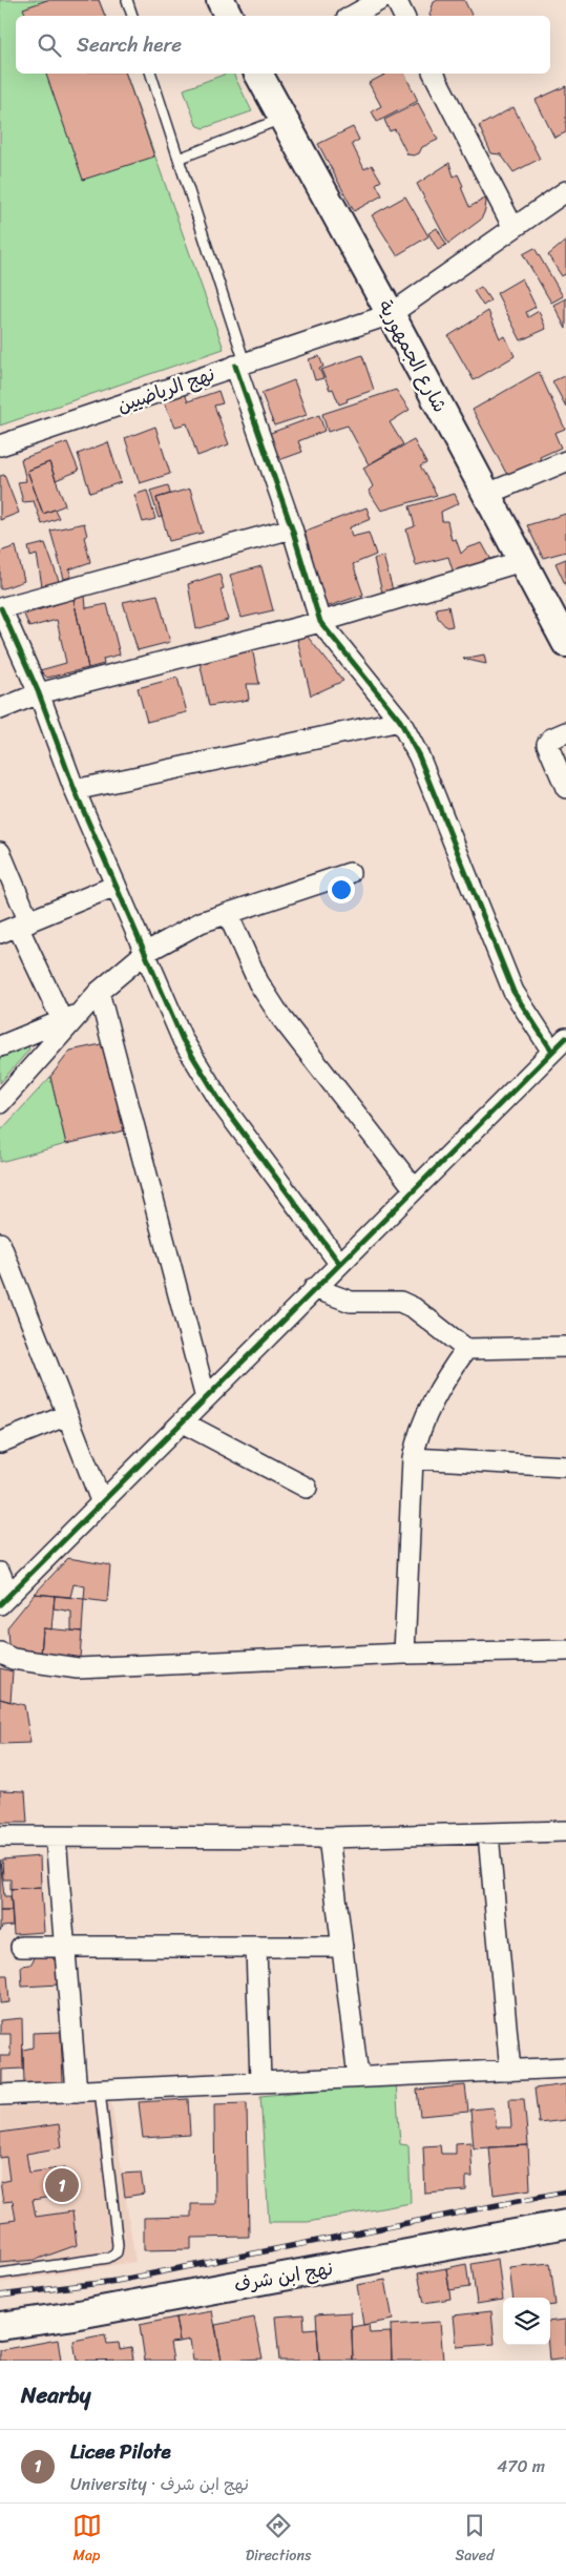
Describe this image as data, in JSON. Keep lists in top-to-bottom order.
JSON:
{
  "streets": {
    "main road": ["شارع الجمهورية", "نهج ابن شرف"],
    "street": ["نهج الرياضيين"]
  },
  "crossings": [
    ["شارع الجمهورية", "نهج الرياضيين"]
  ],
  "page": {
    "search": "Search here",
    "pins": "1",
    "heading": "Nearby",
    "list": [
      {
        "mark": "1",
        "name": "Licee Pilote",
        "note": "University · نهج ابن شرف",
        "value": "470 m"
      }
    ],
    "nav": ["Map", "Directions", "Saved"]
  }
}
